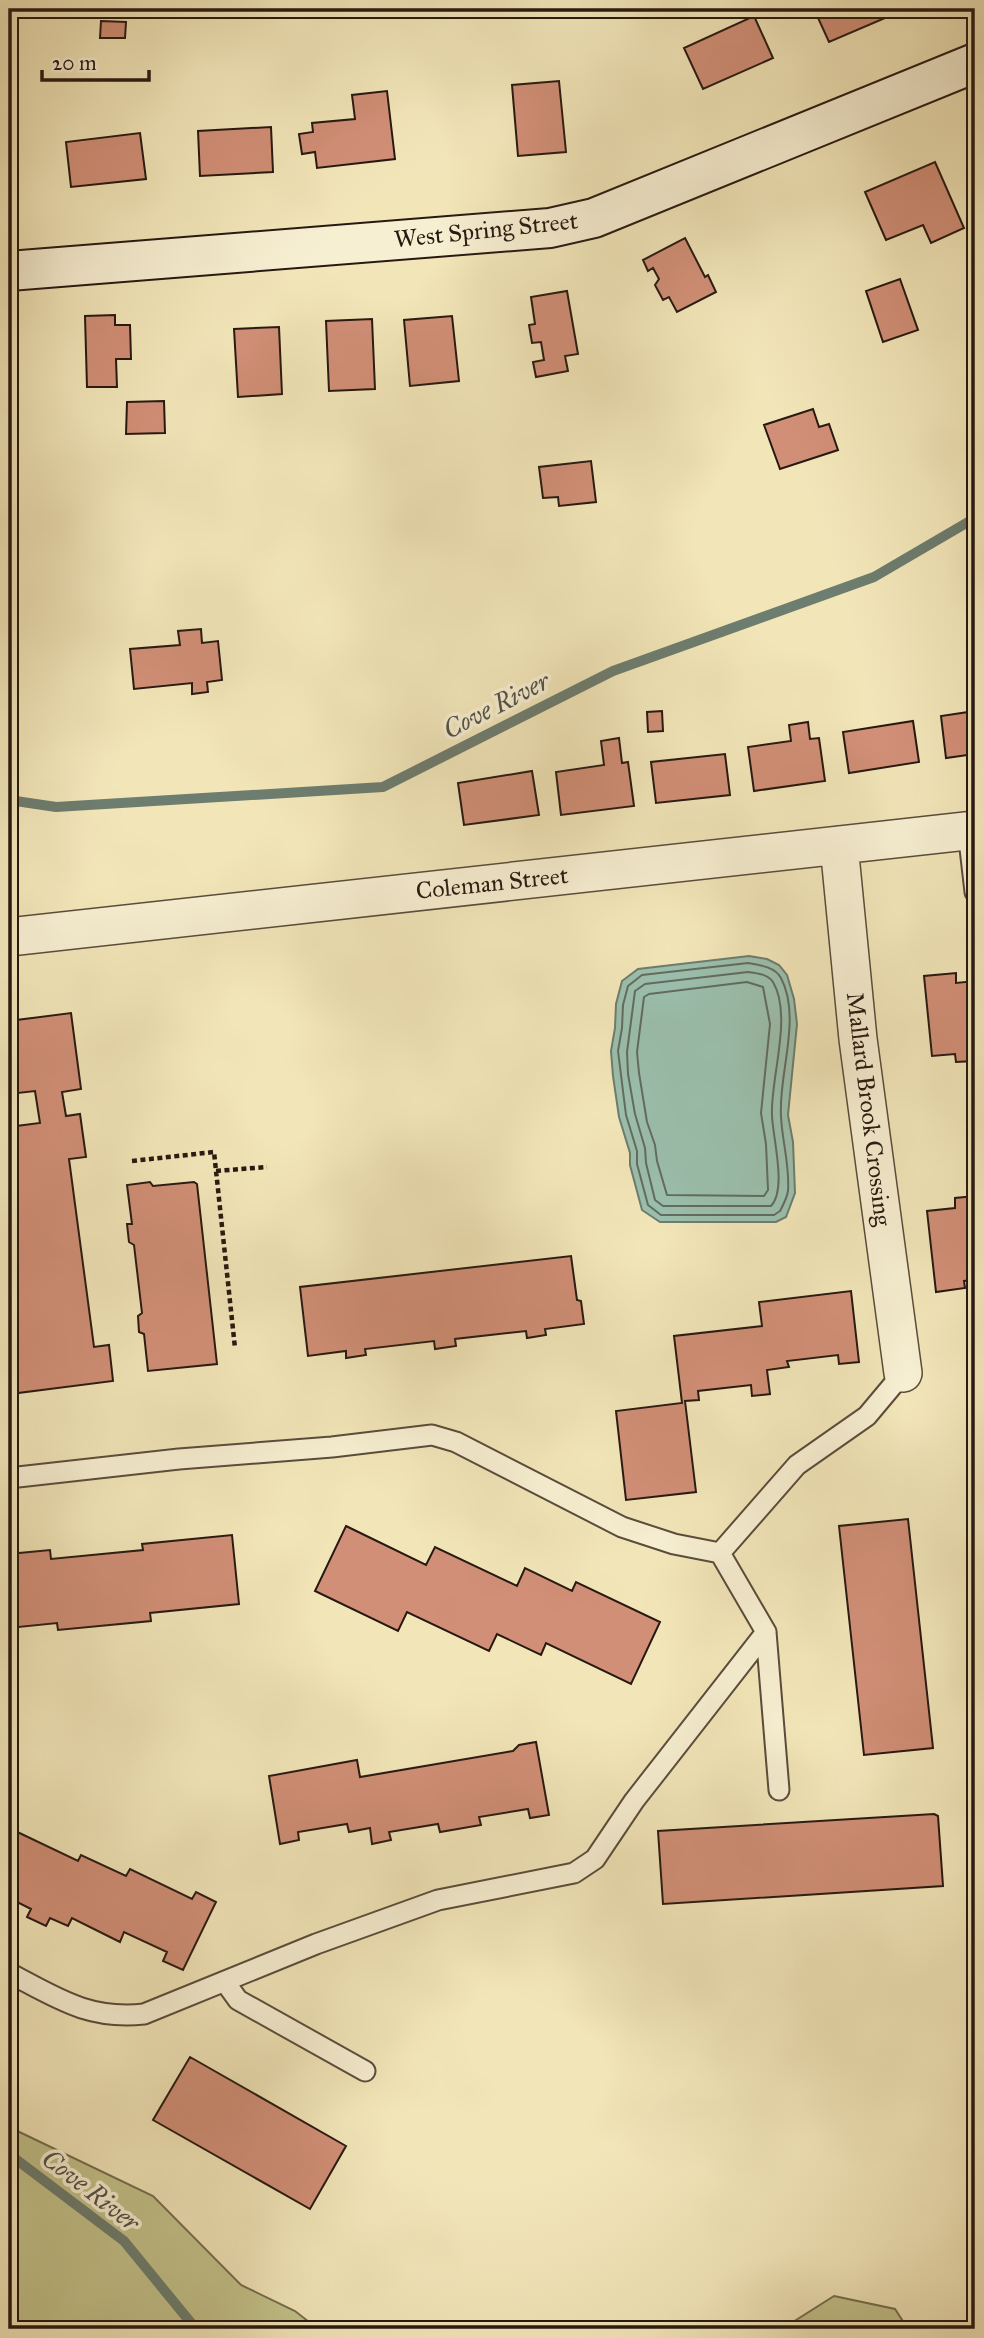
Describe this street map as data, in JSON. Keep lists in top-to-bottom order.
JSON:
{
  "streets": {
    "main road": ["West Spring Street"],
    "street": ["Coleman Street", "Mallard Brook Crossing"]
  },
  "crossings": [
    ["Coleman Street", "Mallard Brook Crossing"]
  ],
  "water": ["Cove River"],
  "scale_bar": "20 m"
}
